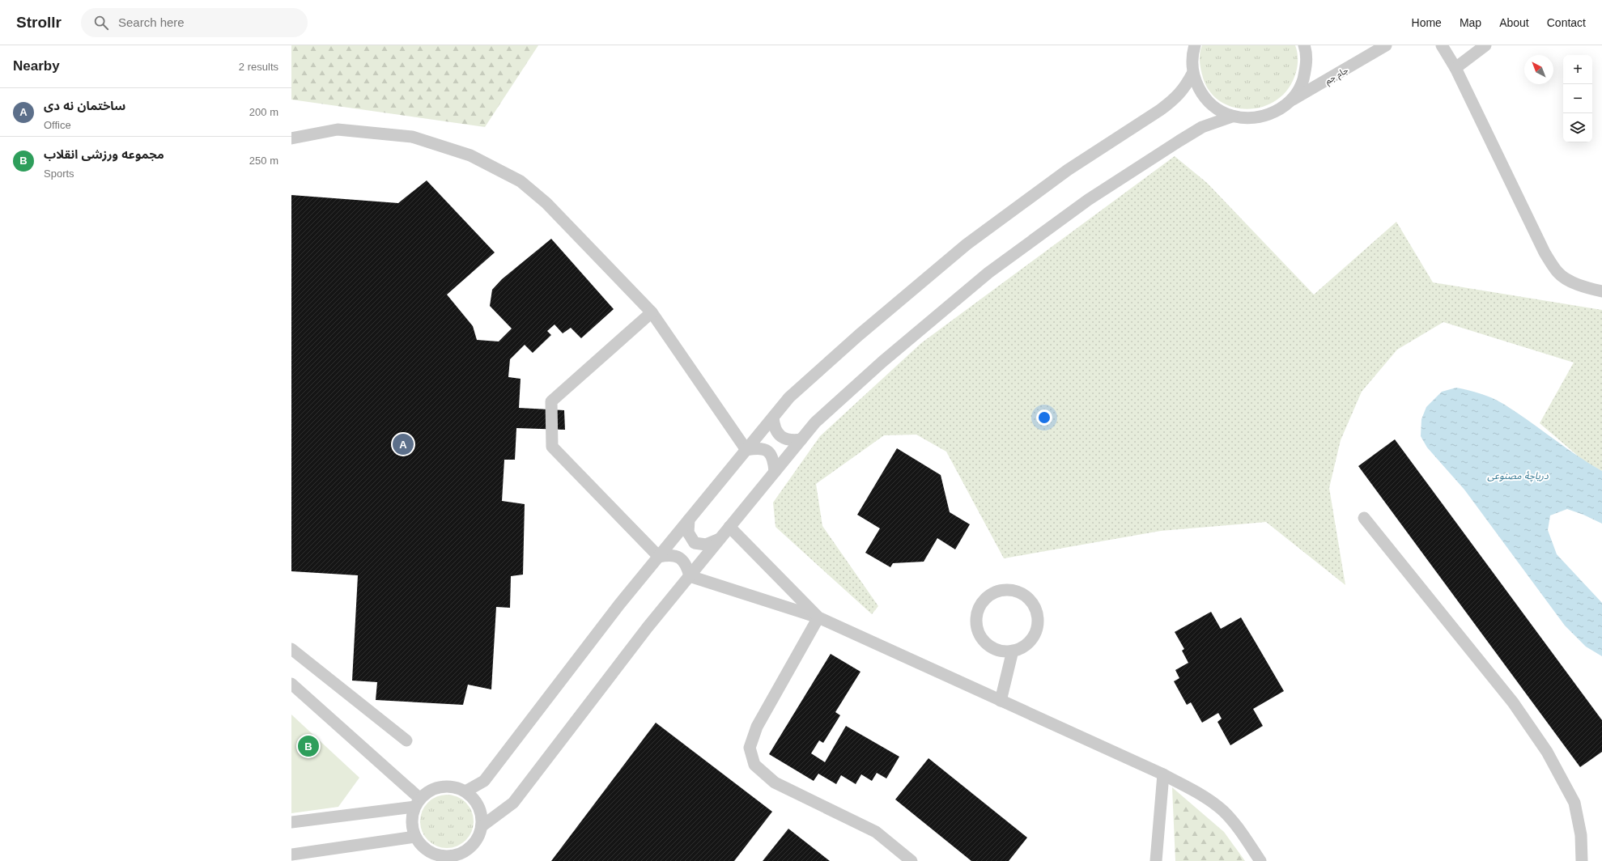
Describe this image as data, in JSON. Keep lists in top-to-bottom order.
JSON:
{
  "streets": {
    "lane": ["جام جم"]
  },
  "water": ["دریاچهٔ مصنوعی"],
  "north": "top left",
  "page": {
    "header": "Strollr",
    "search": "Search here",
    "nav": [
      "Home",
      "Map",
      "About",
      "Contact"
    ],
    "heading": ["Nearby", "2 results"],
    "map_buttons": ["+", "−"],
    "list": [
      {
        "mark": "A",
        "name": "ساختمان نه دی",
        "note": "Office",
        "value": "200 m"
      },
      {
        "mark": "B",
        "name": "مجموعه ورزشی انقلاب",
        "note": "Sports",
        "value": "250 m"
      }
    ],
    "pins": ["A", "B"]
  }
}
